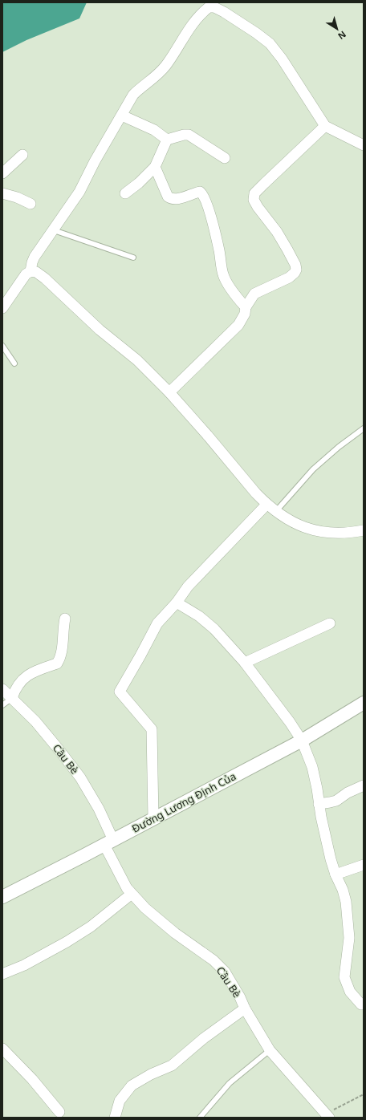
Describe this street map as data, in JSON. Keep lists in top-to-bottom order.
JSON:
{
  "streets": {
    "street": ["Cầu Bè", "Đường Lương Định Của"]
  },
  "crossings": [
    ["Cầu Bè", "Đường Lương Định Của"]
  ],
  "north": "bottom right"
}
